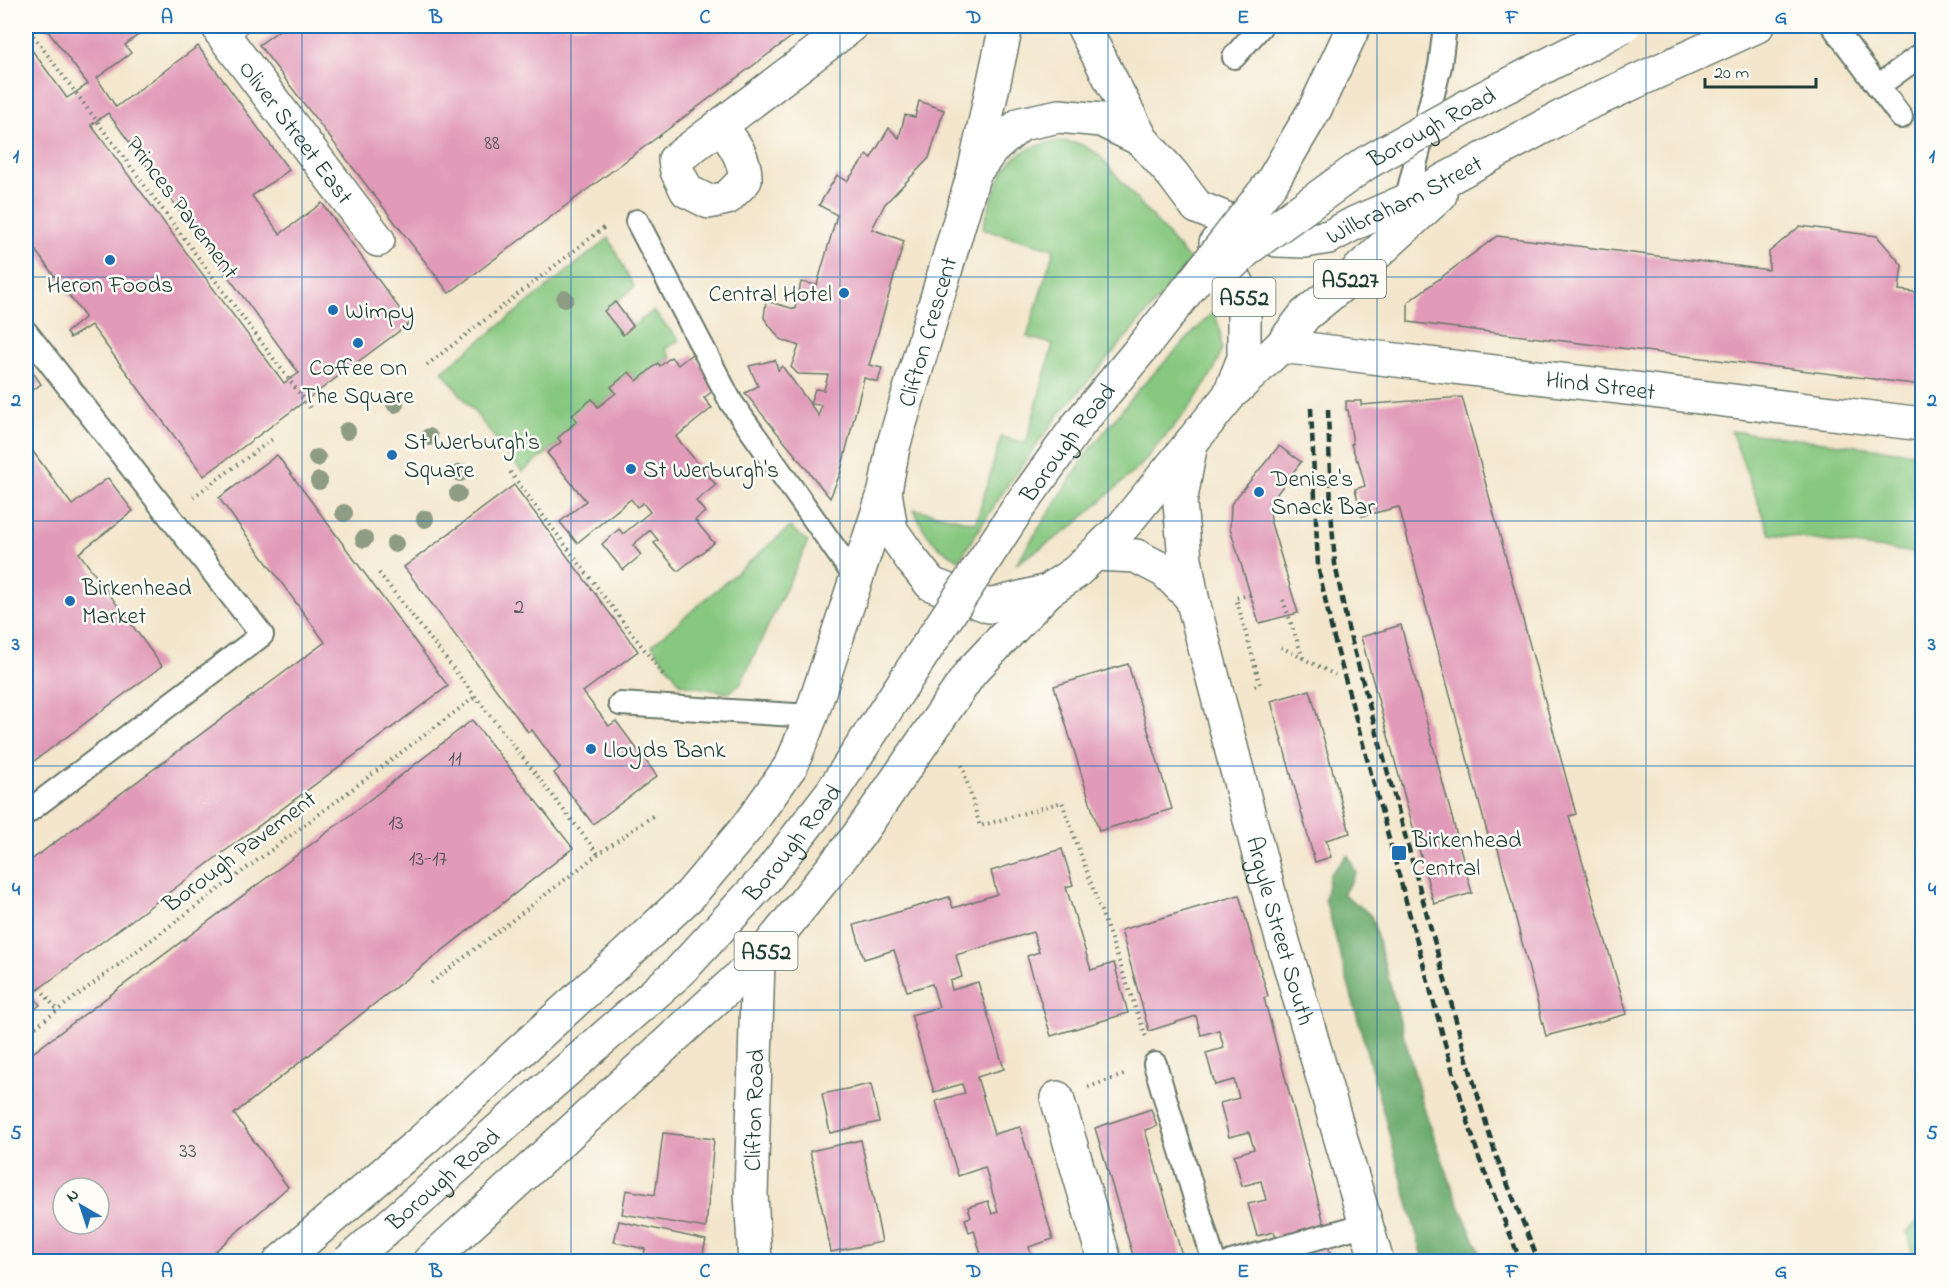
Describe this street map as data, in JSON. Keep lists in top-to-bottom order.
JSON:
{
  "streets": {
    "main road": [
      "Borough Road",
      "Oliver Street East",
      "Wilbraham Street",
      "A5227",
      "A552",
      "Clifton Crescent",
      "Hind Street",
      "Argyle Street South",
      "Clifton Road"
    ],
    "path": ["Princes Pavement", "Borough Pavement"]
  },
  "crossings": [
    ["Borough Road", "A552"],
    ["Borough Road", "Clifton Crescent"],
    ["Borough Road", "Clifton Road"],
    ["Wilbraham Street", "A5227"],
    ["Wilbraham Street", "A552"],
    ["Wilbraham Street", "Hind Street"],
    ["A552", "Clifton Crescent"],
    ["A552", "Argyle Street South"]
  ],
  "places": {
    "other": [
      "Heron Foods",
      "Central Hotel",
      "Wimpy",
      "Coffee On The Square",
      "St Werburgh's Square",
      "St Werburgh's",
      "Denise's Snack Bar",
      "Birkenhead Market",
      "Lloyds Bank"
    ],
    "transit": ["Birkenhead Central"]
  },
  "house_numbers": [
    "88",
    "2",
    "11",
    "13",
    "13-17",
    "33"
  ],
  "scale_bar": "20 m",
  "north": "top left",
  "grid": {
    "columns": [
      "A",
      "B",
      "C",
      "D",
      "E",
      "F",
      "G"
    ],
    "rows": [
      "1",
      "2",
      "3",
      "4",
      "5"
    ]
  }
}
